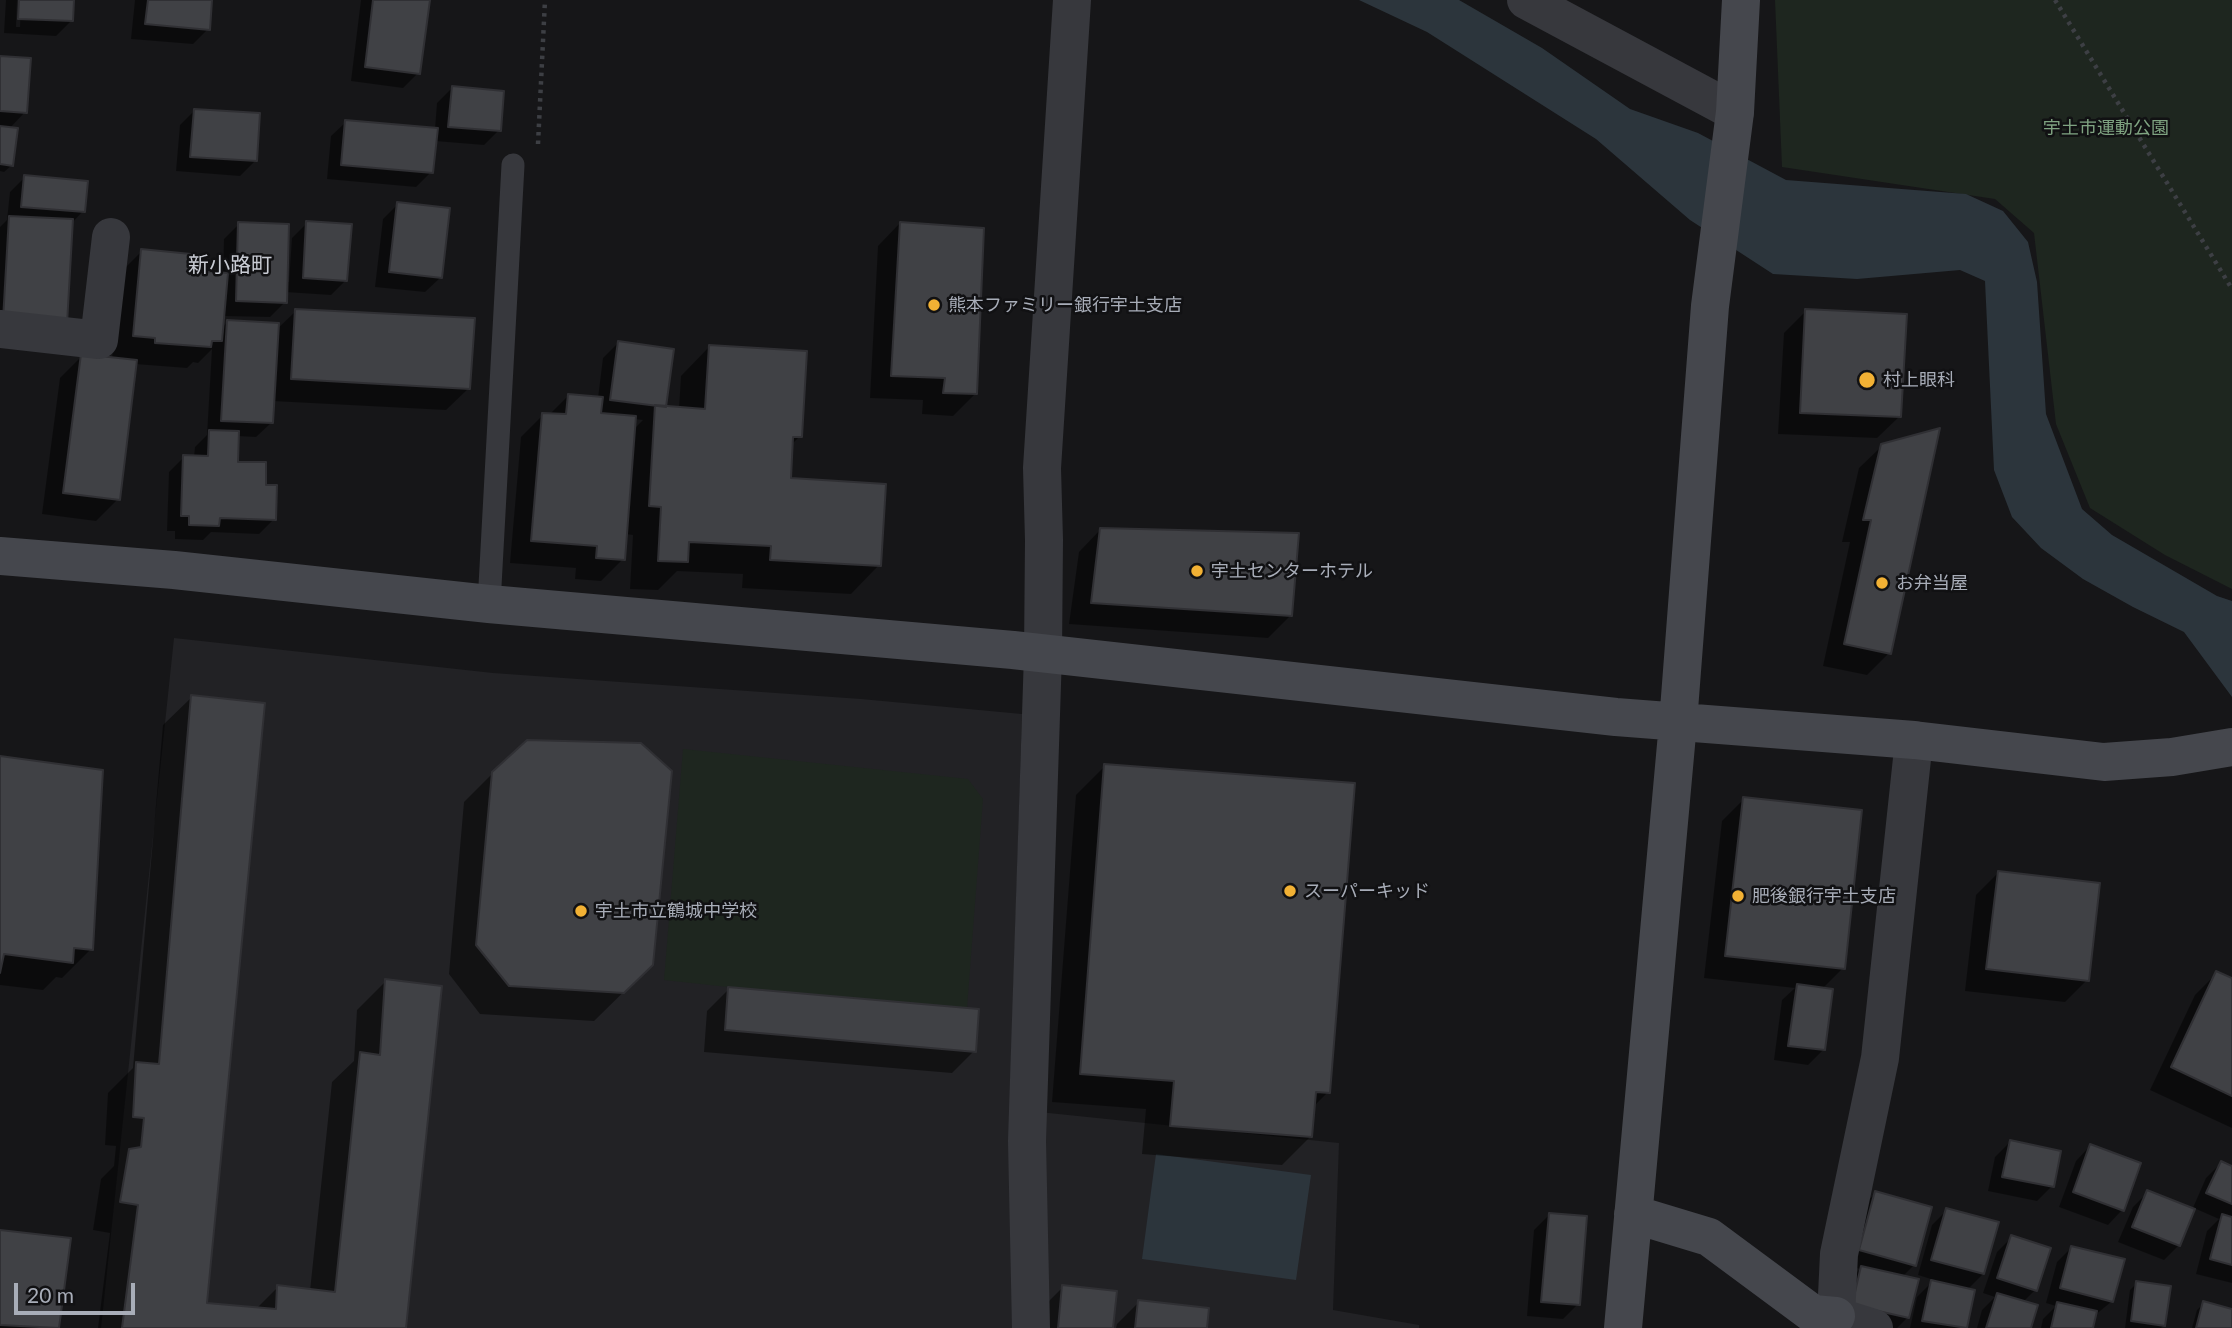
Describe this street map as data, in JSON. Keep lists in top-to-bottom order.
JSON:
{
  "districts": ["新小路町"],
  "parks": ["宇土市運動公園"],
  "places": [
    "熊本ファミリー銀行宇土支店",
    "村上眼科",
    "宇土センターホテル",
    "お弁当屋",
    "スーパーキッド",
    "肥後銀行宇土支店",
    "宇土市立鶴城中学校"
  ],
  "scale_bar": "20 m"
}
